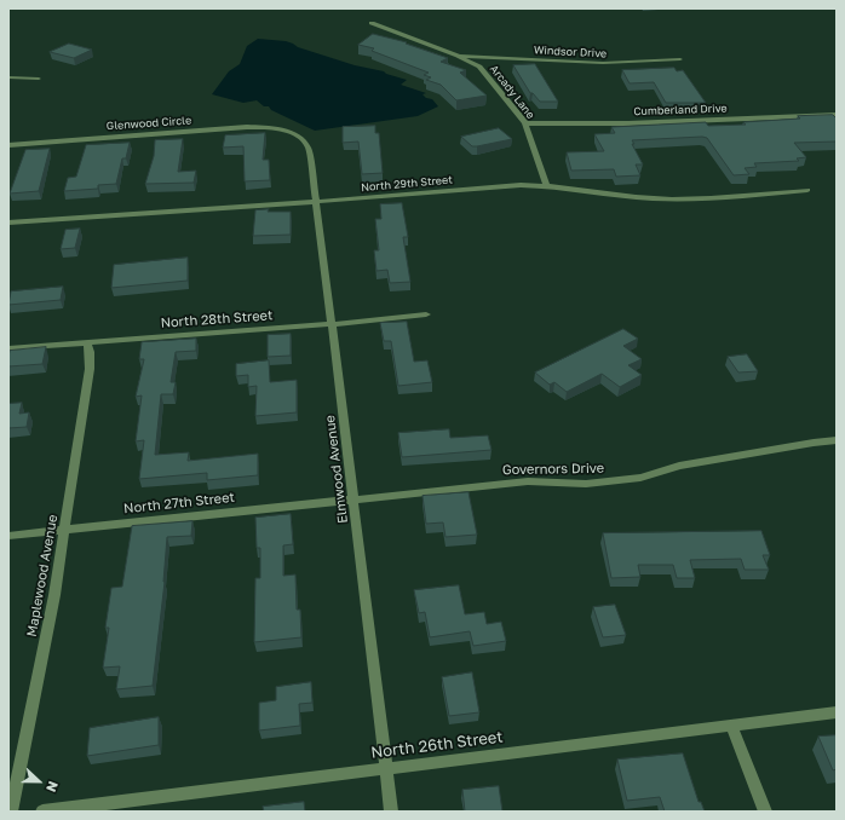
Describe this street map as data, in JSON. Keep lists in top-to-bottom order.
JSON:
{
  "streets": {
    "street": [
      "Windsor Drive",
      "Arcady Lane",
      "Cumberland Drive",
      "Glenwood Circle",
      "North 29th Street",
      "North 28th Street",
      "Elmwood Avenue",
      "Governors Drive",
      "North 27th Street",
      "Maplewood Avenue",
      "North 26th Street"
    ]
  },
  "crossings": [
    ["Windsor Drive", "Arcady Lane"],
    ["Arcady Lane", "Cumberland Drive"],
    ["Arcady Lane", "North 29th Street"],
    ["Glenwood Circle", "Elmwood Avenue"],
    ["North 29th Street", "Elmwood Avenue"],
    ["North 28th Street", "Elmwood Avenue"],
    ["North 28th Street", "Maplewood Avenue"],
    ["Elmwood Avenue", "Governors Drive"],
    ["Elmwood Avenue", "North 27th Street"],
    ["Elmwood Avenue", "North 26th Street"],
    ["Governors Drive", "North 27th Street"],
    ["North 27th Street", "Maplewood Avenue"]
  ],
  "north": "right"
}
